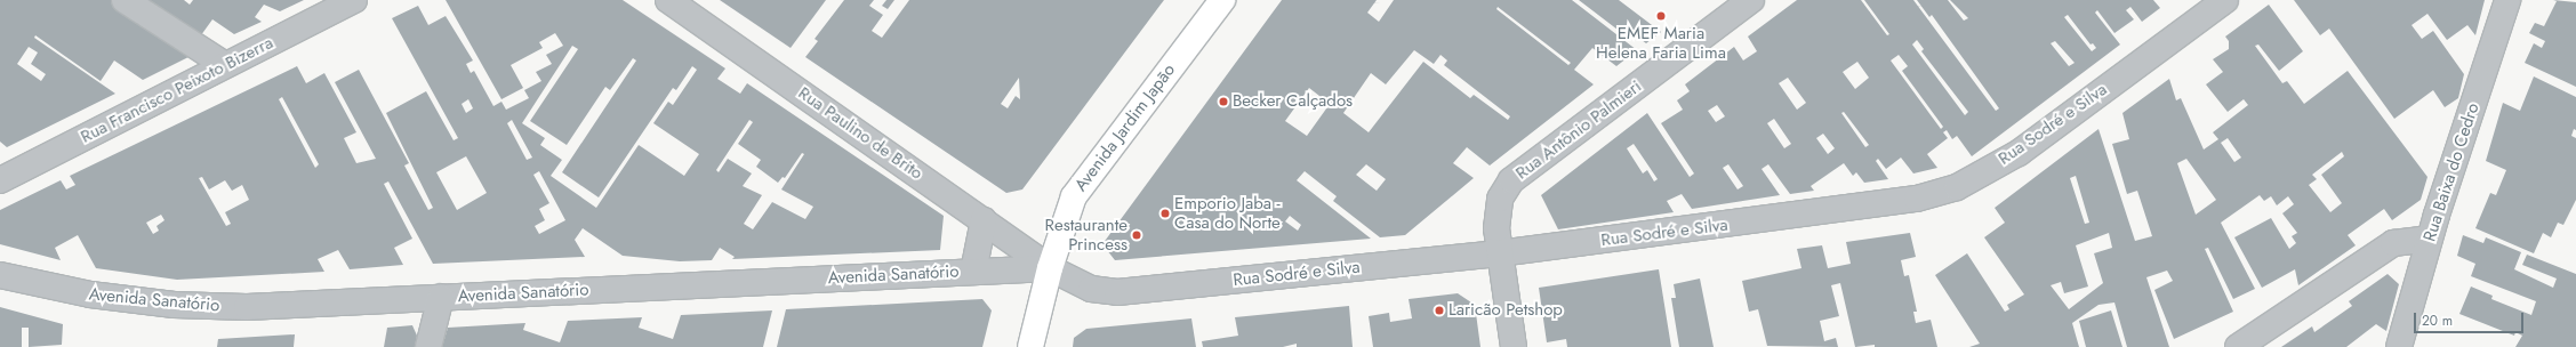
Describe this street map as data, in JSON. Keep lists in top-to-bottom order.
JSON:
{
  "streets": {
    "main road": ["Avenida Jardim Japão"],
    "street": [
      "Rua Francisco Peixoto Bizerra",
      "Rua Sodré e Silva",
      "Rua Antônio Palmieri",
      "Rua Paulino de Brito",
      "Rua Baixa do Cedro",
      "Avenida Sanatório"
    ]
  },
  "crossings": [
    ["Rua Sodré e Silva", "Avenida Jardim Japão"],
    ["Rua Sodré e Silva", "Rua Antônio Palmieri"],
    ["Rua Sodré e Silva", "Rua Paulino de Brito"],
    ["Rua Sodré e Silva", "Avenida Sanatório"],
    ["Avenida Jardim Japão", "Rua Paulino de Brito"],
    ["Avenida Jardim Japão", "Avenida Sanatório"],
    ["Rua Paulino de Brito", "Avenida Sanatório"]
  ],
  "places": [
    "EMEF Maria Helena Faria Lima",
    "Becker Calçados",
    "Emporio Jaba - Casa do Norte",
    "Restaurante Princess",
    "Laricão Petshop"
  ],
  "scale_bar": "20 m"
}
